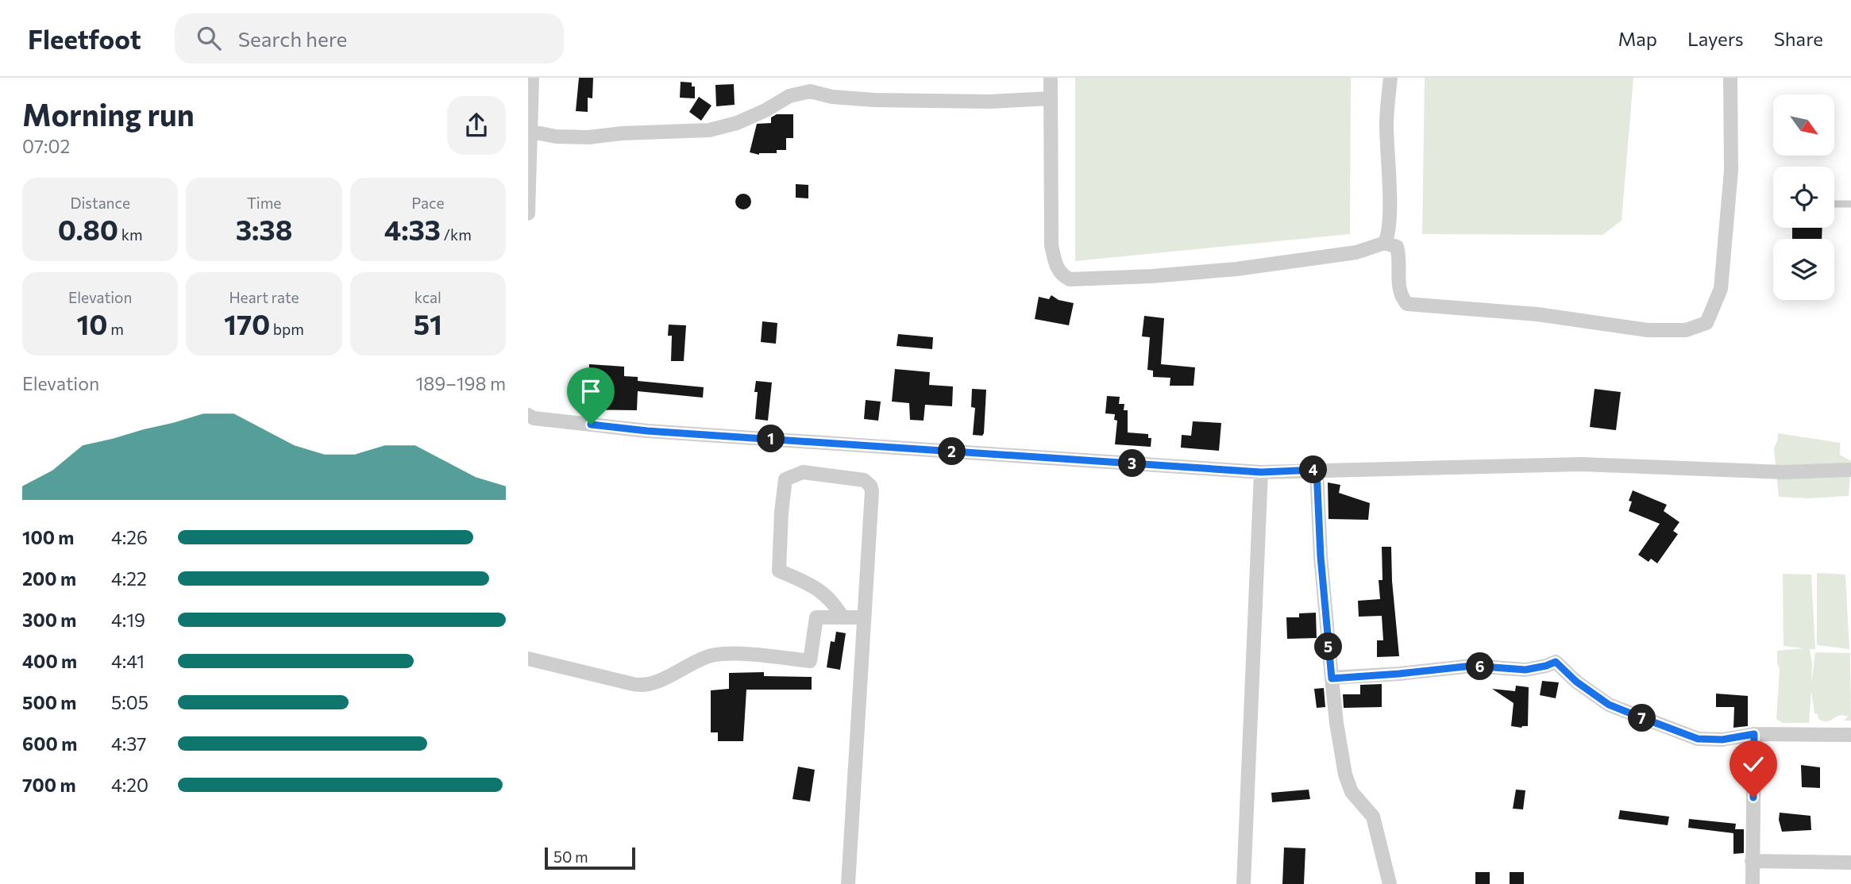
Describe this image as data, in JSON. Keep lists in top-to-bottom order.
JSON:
{
  "scale_bar": "50 m",
  "north": "bottom right",
  "page": {
    "header": "Fleetfoot",
    "search": "Search here",
    "nav": ["Map", "Layers", "Share"],
    "heading": ["Morning run", "07:02"],
    "stats": [
      ["Distance", "0.80 km"],
      ["Time", "3:38"],
      ["Pace", "4:33 /km"],
      ["Elevation", "10 m"],
      ["Heart rate", "170 bpm"],
      ["kcal", "51"]
    ],
    "chart": ["Elevation", "189–198 m"],
    "pins": [
      "1",
      "2",
      "3",
      "4",
      "5",
      "6",
      "7"
    ],
    "list": [
      {
        "name": "100 m",
        "note": "4:26"
      },
      {
        "name": "200 m",
        "note": "4:22"
      },
      {
        "name": "300 m",
        "note": "4:19"
      },
      {
        "name": "400 m",
        "note": "4:41"
      },
      {
        "name": "500 m",
        "note": "5:05"
      },
      {
        "name": "600 m",
        "note": "4:37"
      },
      {
        "name": "700 m",
        "note": "4:20"
      }
    ],
    "scale": "50 m"
  }
}
